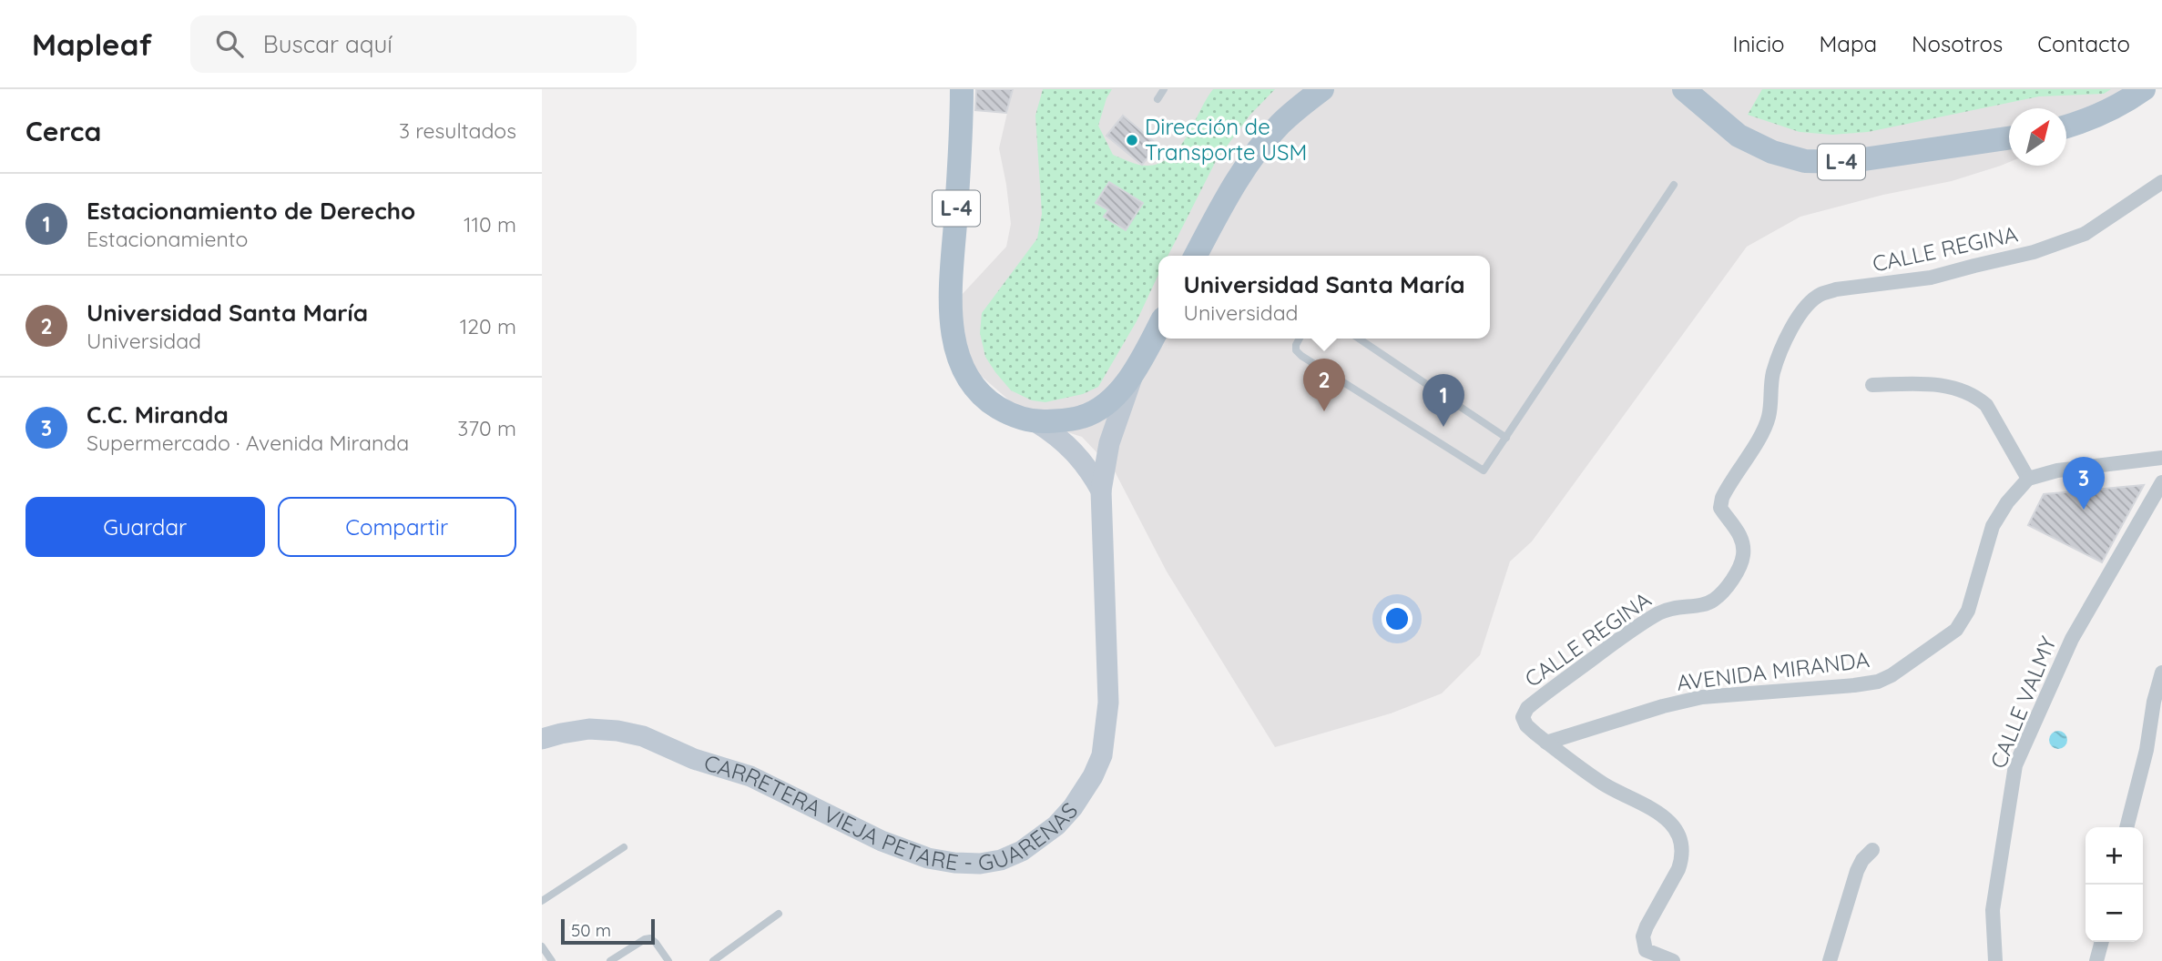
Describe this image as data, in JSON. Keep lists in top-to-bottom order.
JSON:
{
  "streets": {
    "main road": ["L-4", "CARRETERA VIEJA PETARE - GUARENAS"],
    "street": ["CALLE REGINA", "AVENIDA MIRANDA", "CALLE VALMY"]
  },
  "crossings": [
    ["L-4", "CARRETERA VIEJA PETARE - GUARENAS"],
    ["CALLE REGINA", "AVENIDA MIRANDA"]
  ],
  "places": ["Dirección de Transporte USM"],
  "scale_bar": "50 m",
  "north": "top right",
  "page": {
    "header": "Mapleaf",
    "search": "Buscar aquí",
    "nav": [
      "Inicio",
      "Mapa",
      "Nosotros",
      "Contacto"
    ],
    "heading": ["Cerca", "3 resultados"],
    "list": [
      {
        "mark": "1",
        "name": "Estacionamiento de Derecho",
        "note": "Estacionamiento",
        "value": "110 m"
      },
      {
        "mark": "2",
        "name": "Universidad Santa María",
        "note": "Universidad",
        "value": "120 m"
      },
      {
        "mark": "3",
        "name": "C.C. Miranda",
        "note": "Supermercado · Avenida Miranda",
        "value": "370 m"
      }
    ],
    "popup": ["Universidad Santa María", "Universidad"],
    "pins": ["2", "1", "3"],
    "buttons": ["Guardar", "Compartir"],
    "map_buttons": ["+", "−"],
    "scale": "50 m"
  }
}
